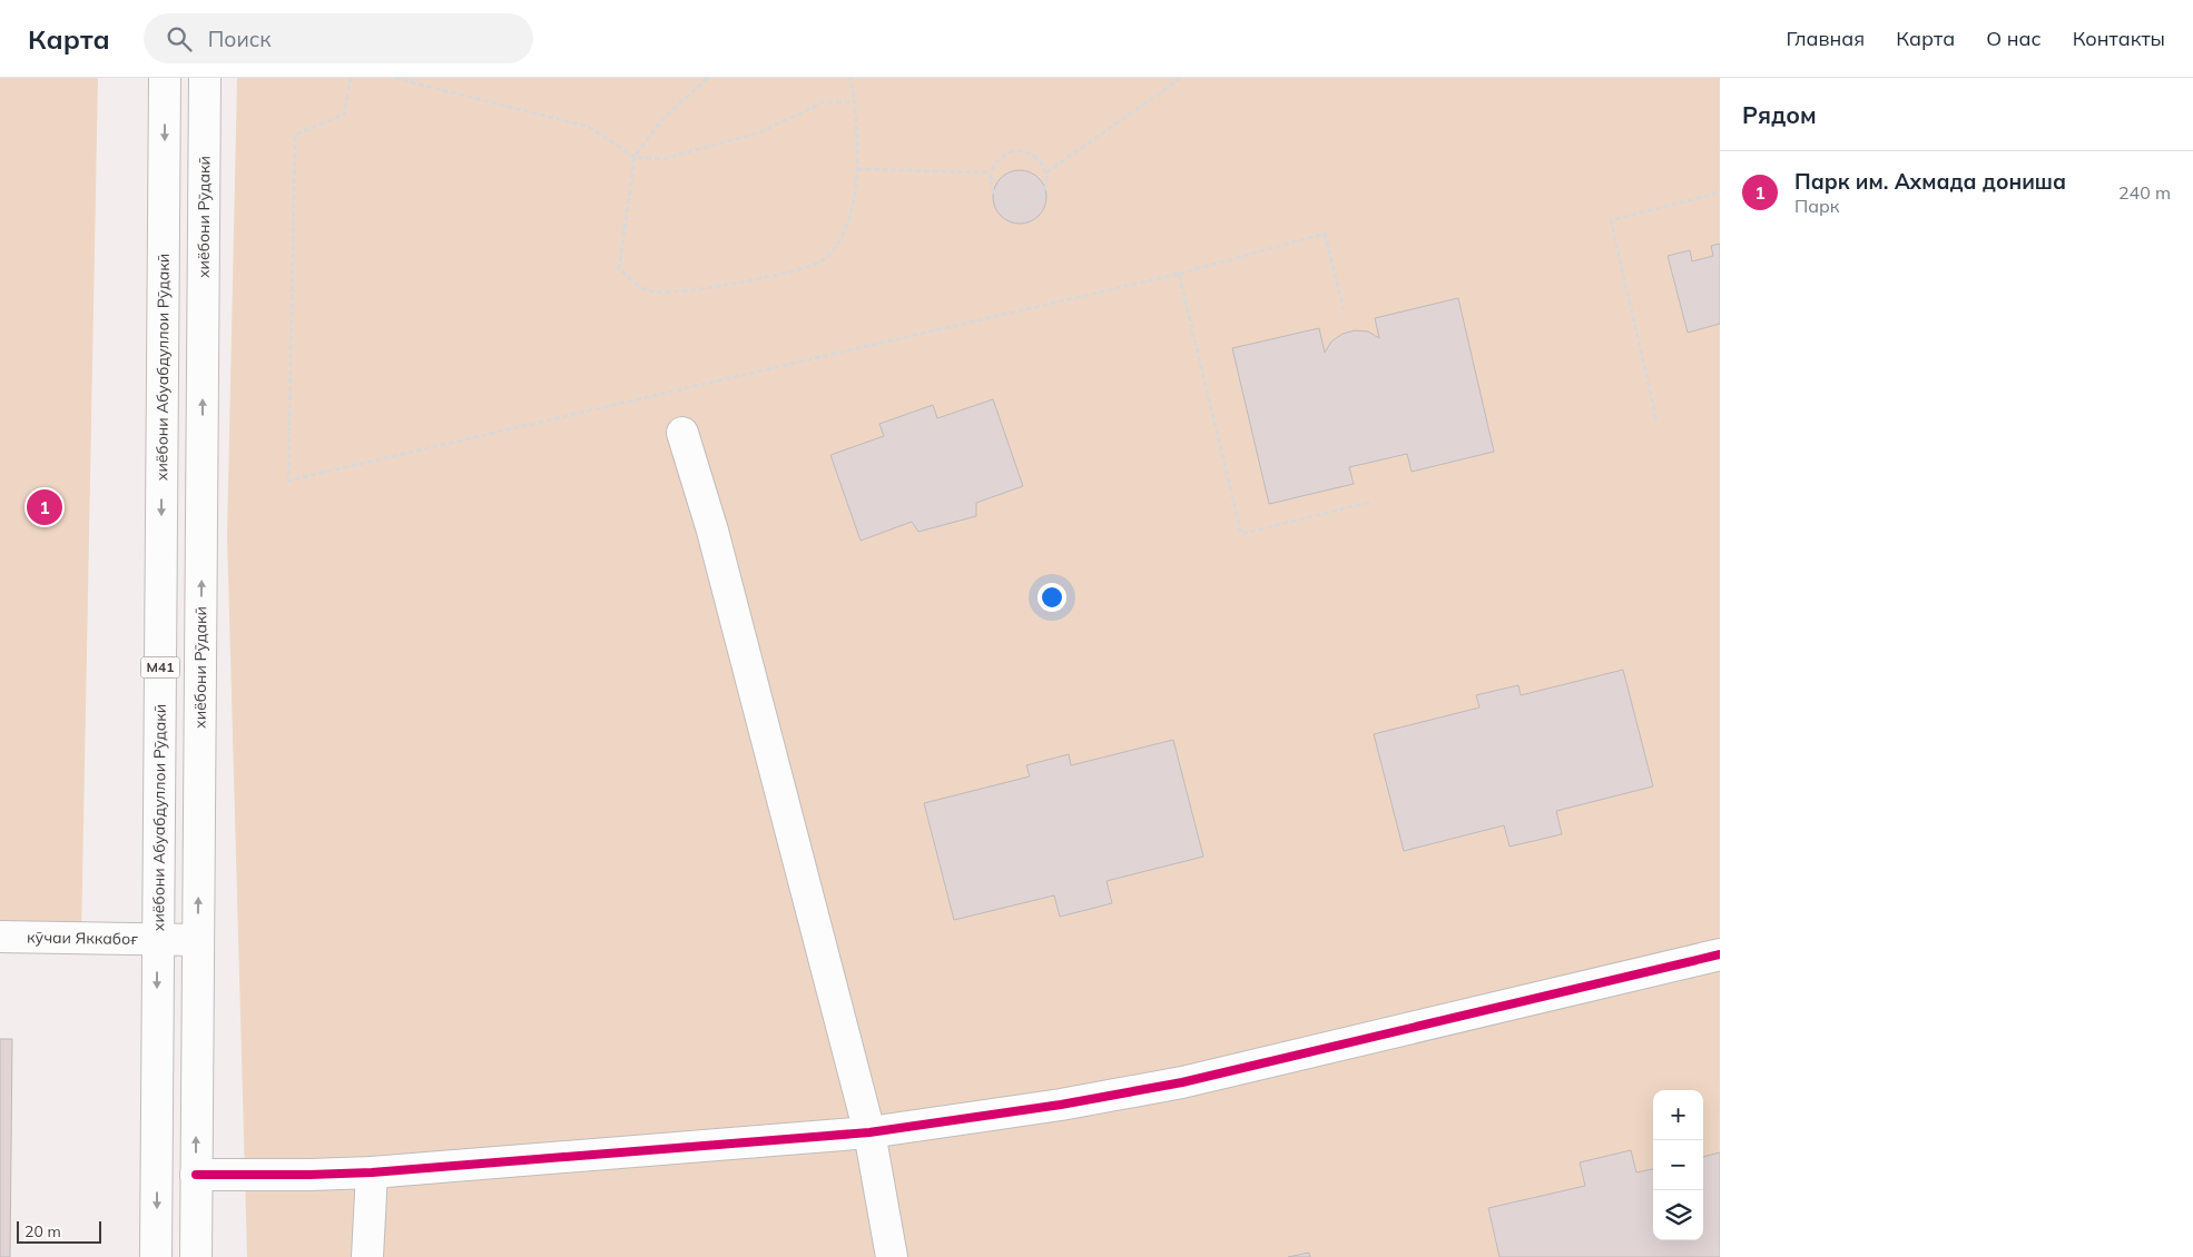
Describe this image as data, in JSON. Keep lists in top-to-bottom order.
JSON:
{
  "streets": {
    "main road": [
      "хиёбони Рӯдакӣ",
      "хиёбони Абуабдуллои Рӯдакӣ",
      "M41",
      "кӯчаи Яккабоғ"
    ]
  },
  "crossings": [
    ["хиёбони Рӯдакӣ", "кӯчаи Яккабоғ"],
    ["хиёбони Абуабдуллои Рӯдакӣ", "кӯчаи Яккабоғ"]
  ],
  "one_way": ["хиёбони Рӯдакӣ", "хиёбони Абуабдуллои Рӯдакӣ"],
  "scale_bar": "20 m",
  "page": {
    "header": "Карта",
    "search": "Поиск",
    "nav": [
      "Главная",
      "Карта",
      "О нас",
      "Контакты"
    ],
    "heading": "Рядом",
    "list": [
      {
        "mark": "1",
        "name": "Парк им. Ахмада дониша",
        "note": "Парк",
        "value": "240 m"
      }
    ],
    "pins": "1",
    "map_buttons": ["+", "−"],
    "scale": "20 m"
  }
}
